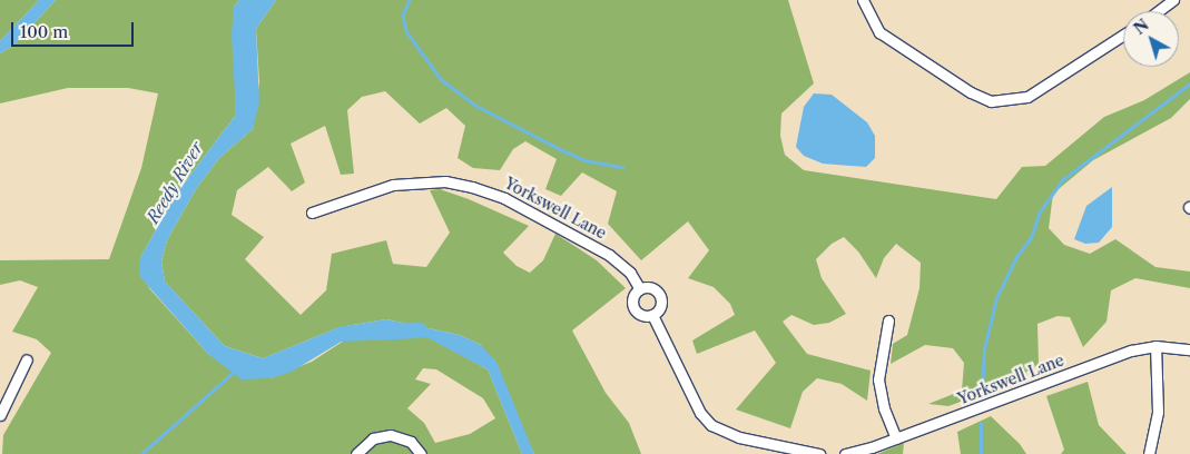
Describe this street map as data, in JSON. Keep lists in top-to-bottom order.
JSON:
{
  "streets": {
    "street": ["Yorkswell Lane"]
  },
  "water": ["Reedy River"],
  "scale_bar": "100 m",
  "north": "top left"
}
